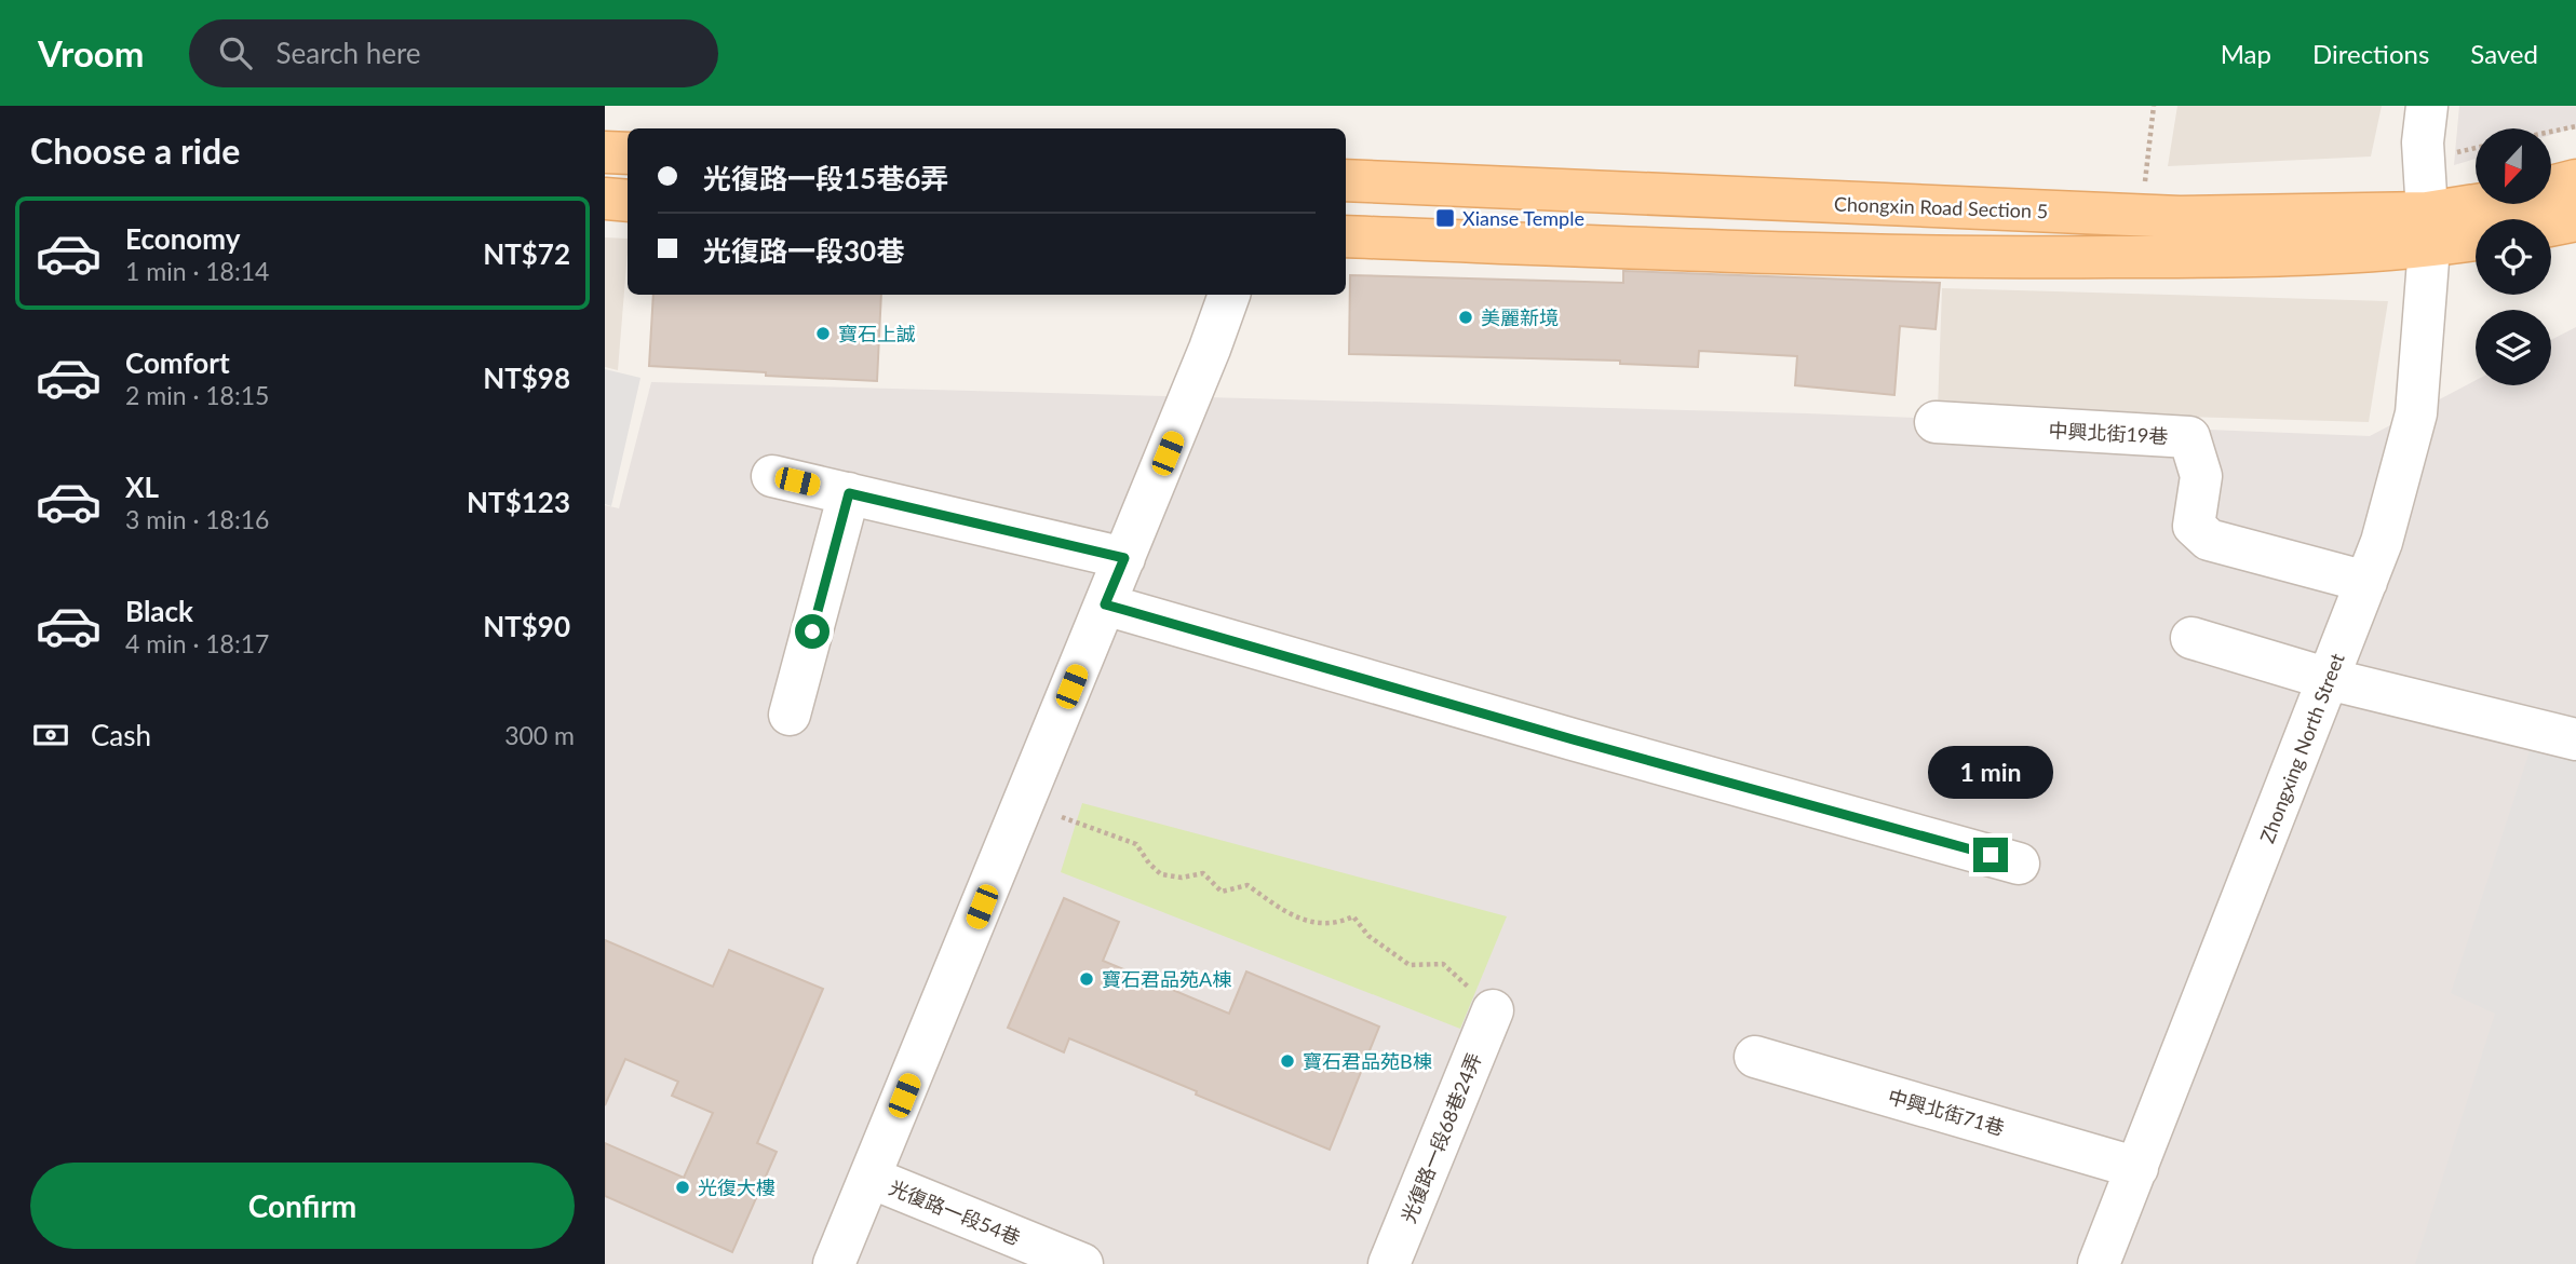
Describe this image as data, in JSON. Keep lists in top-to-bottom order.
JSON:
{
  "streets": {
    "main road": ["Chongxin Road Section 5"],
    "street": [
      "中興北街19巷",
      "Zhongxing North Street",
      "中興北街71巷",
      "光復路一段68巷24弄",
      "光復路一段54巷"
    ]
  },
  "crossings": [
    ["Chongxin Road Section 5", "Zhongxing North Street"],
    ["中興北街19巷", "Zhongxing North Street"],
    ["Zhongxing North Street", "中興北街71巷"]
  ],
  "places": {
    "transit": ["Xianse Temple"],
    "other": [
      "美麗新境",
      "寶石上誠",
      "寶石君品苑A棟",
      "寶石君品苑B棟",
      "光復大樓"
    ]
  },
  "north": "bottom",
  "page": {
    "header": "Vroom",
    "search": "Search here",
    "nav": ["Map", "Directions", "Saved"],
    "heading": "Choose a ride",
    "banner": ["光復路一段15巷6弄", "光復路一段30巷"],
    "list": [
      {
        "name": "Economy",
        "note": "1 min · 18:14",
        "value": "NT$72"
      },
      {
        "name": "Comfort",
        "note": "2 min · 18:15",
        "value": "NT$98"
      },
      {
        "name": "XL",
        "note": "3 min · 18:16",
        "value": "NT$123"
      },
      {
        "name": "Black",
        "note": "4 min · 18:17",
        "value": "NT$90"
      }
    ],
    "pay": ["Cash", "300 m"],
    "bubble": "1 min",
    "buttons": "Confirm"
  }
}
